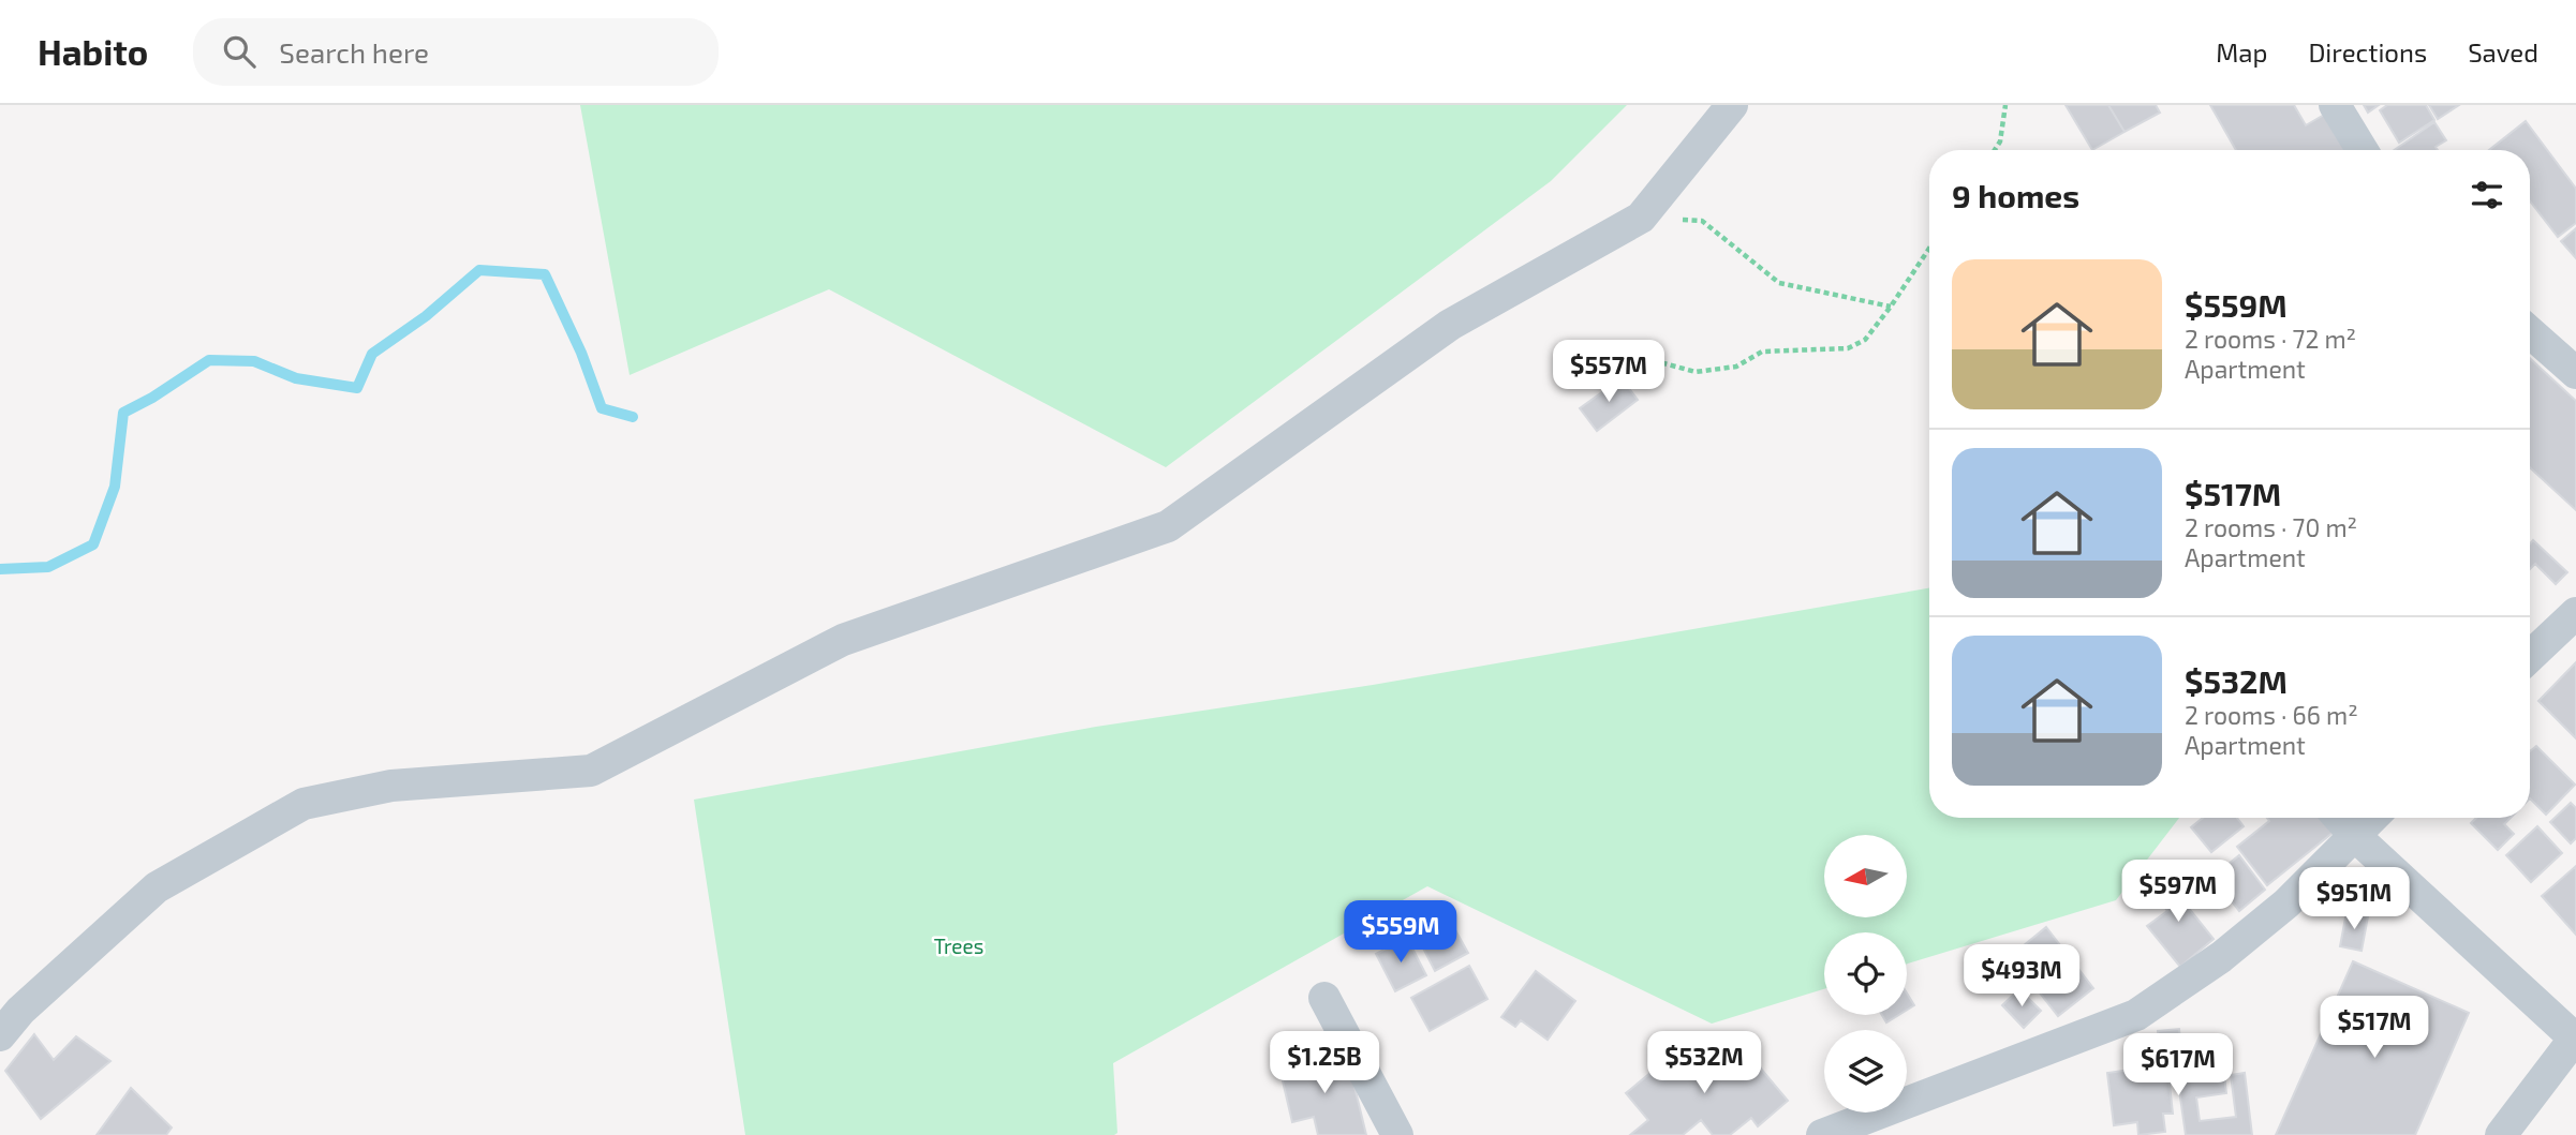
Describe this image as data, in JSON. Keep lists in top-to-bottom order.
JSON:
{
  "parks": ["Trees"],
  "north": "left",
  "page": {
    "header": "Habito",
    "search": "Search here",
    "nav": ["Map", "Directions", "Saved"],
    "heading": "9 homes",
    "list": [
      {
        "name": "$559M",
        "note": "2 rooms · 72 m² · Apartment"
      },
      {
        "name": "$517M",
        "note": "2 rooms · 70 m² · Apartment"
      },
      {
        "name": "$532M",
        "note": "2 rooms · 66 m² · Apartment"
      }
    ],
    "price": [
      "$557M",
      "$597M",
      "$951M",
      "$559M",
      "$493M",
      "$517M",
      "$1.25B",
      "$532M",
      "$617M"
    ]
  }
}
